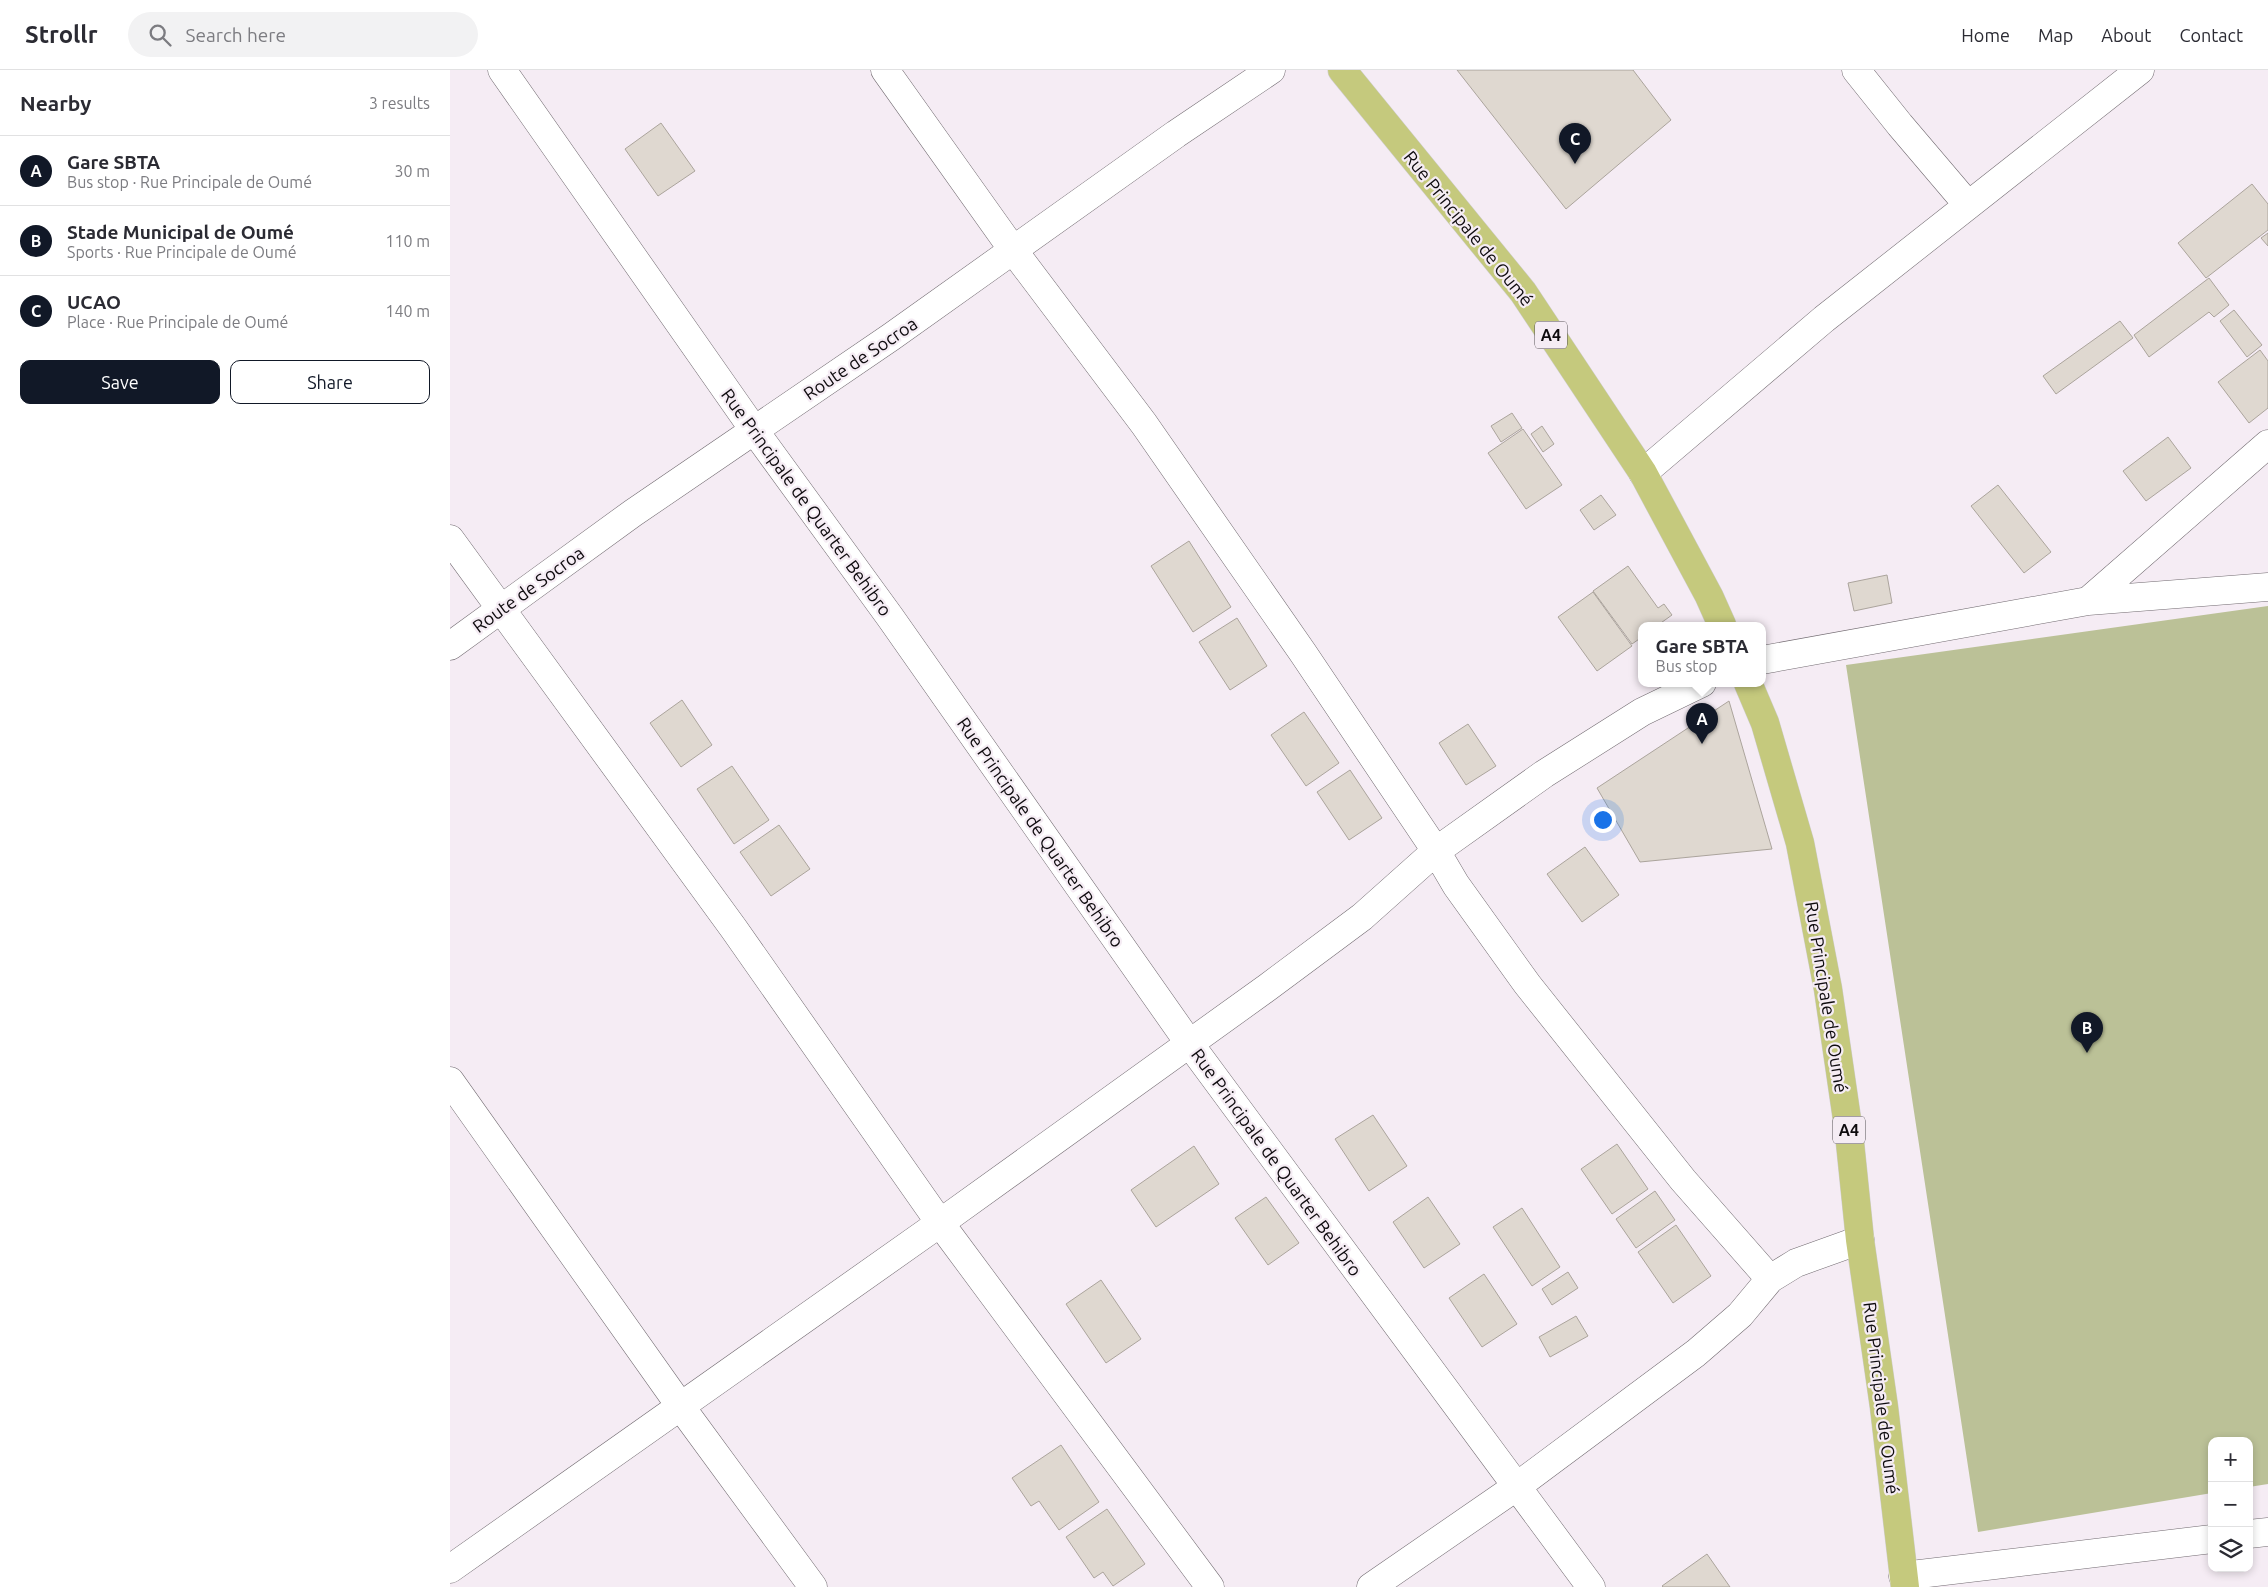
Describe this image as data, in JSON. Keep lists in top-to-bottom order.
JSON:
{
  "streets": {
    "main road": ["Rue Principale de Oumé", "A4"],
    "street": ["Route de Socroa", "Rue Principale de Quarter Behibro"]
  },
  "crossings": [
    ["Route de Socroa", "Rue Principale de Quarter Behibro"]
  ],
  "page": {
    "header": "Strollr",
    "search": "Search here",
    "nav": [
      "Home",
      "Map",
      "About",
      "Contact"
    ],
    "heading": ["Nearby", "3 results"],
    "pins": ["C", "A", "B"],
    "list": [
      {
        "mark": "A",
        "name": "Gare SBTA",
        "note": "Bus stop · Rue Principale de Oumé",
        "value": "30 m"
      },
      {
        "mark": "B",
        "name": "Stade Municipal de Oumé",
        "note": "Sports · Rue Principale de Oumé",
        "value": "110 m"
      },
      {
        "mark": "C",
        "name": "UCAO",
        "note": "Place · Rue Principale de Oumé",
        "value": "140 m"
      }
    ],
    "buttons": ["Save", "Share"],
    "popup": ["Gare SBTA", "Bus stop"],
    "map_buttons": ["+", "−"]
  }
}
